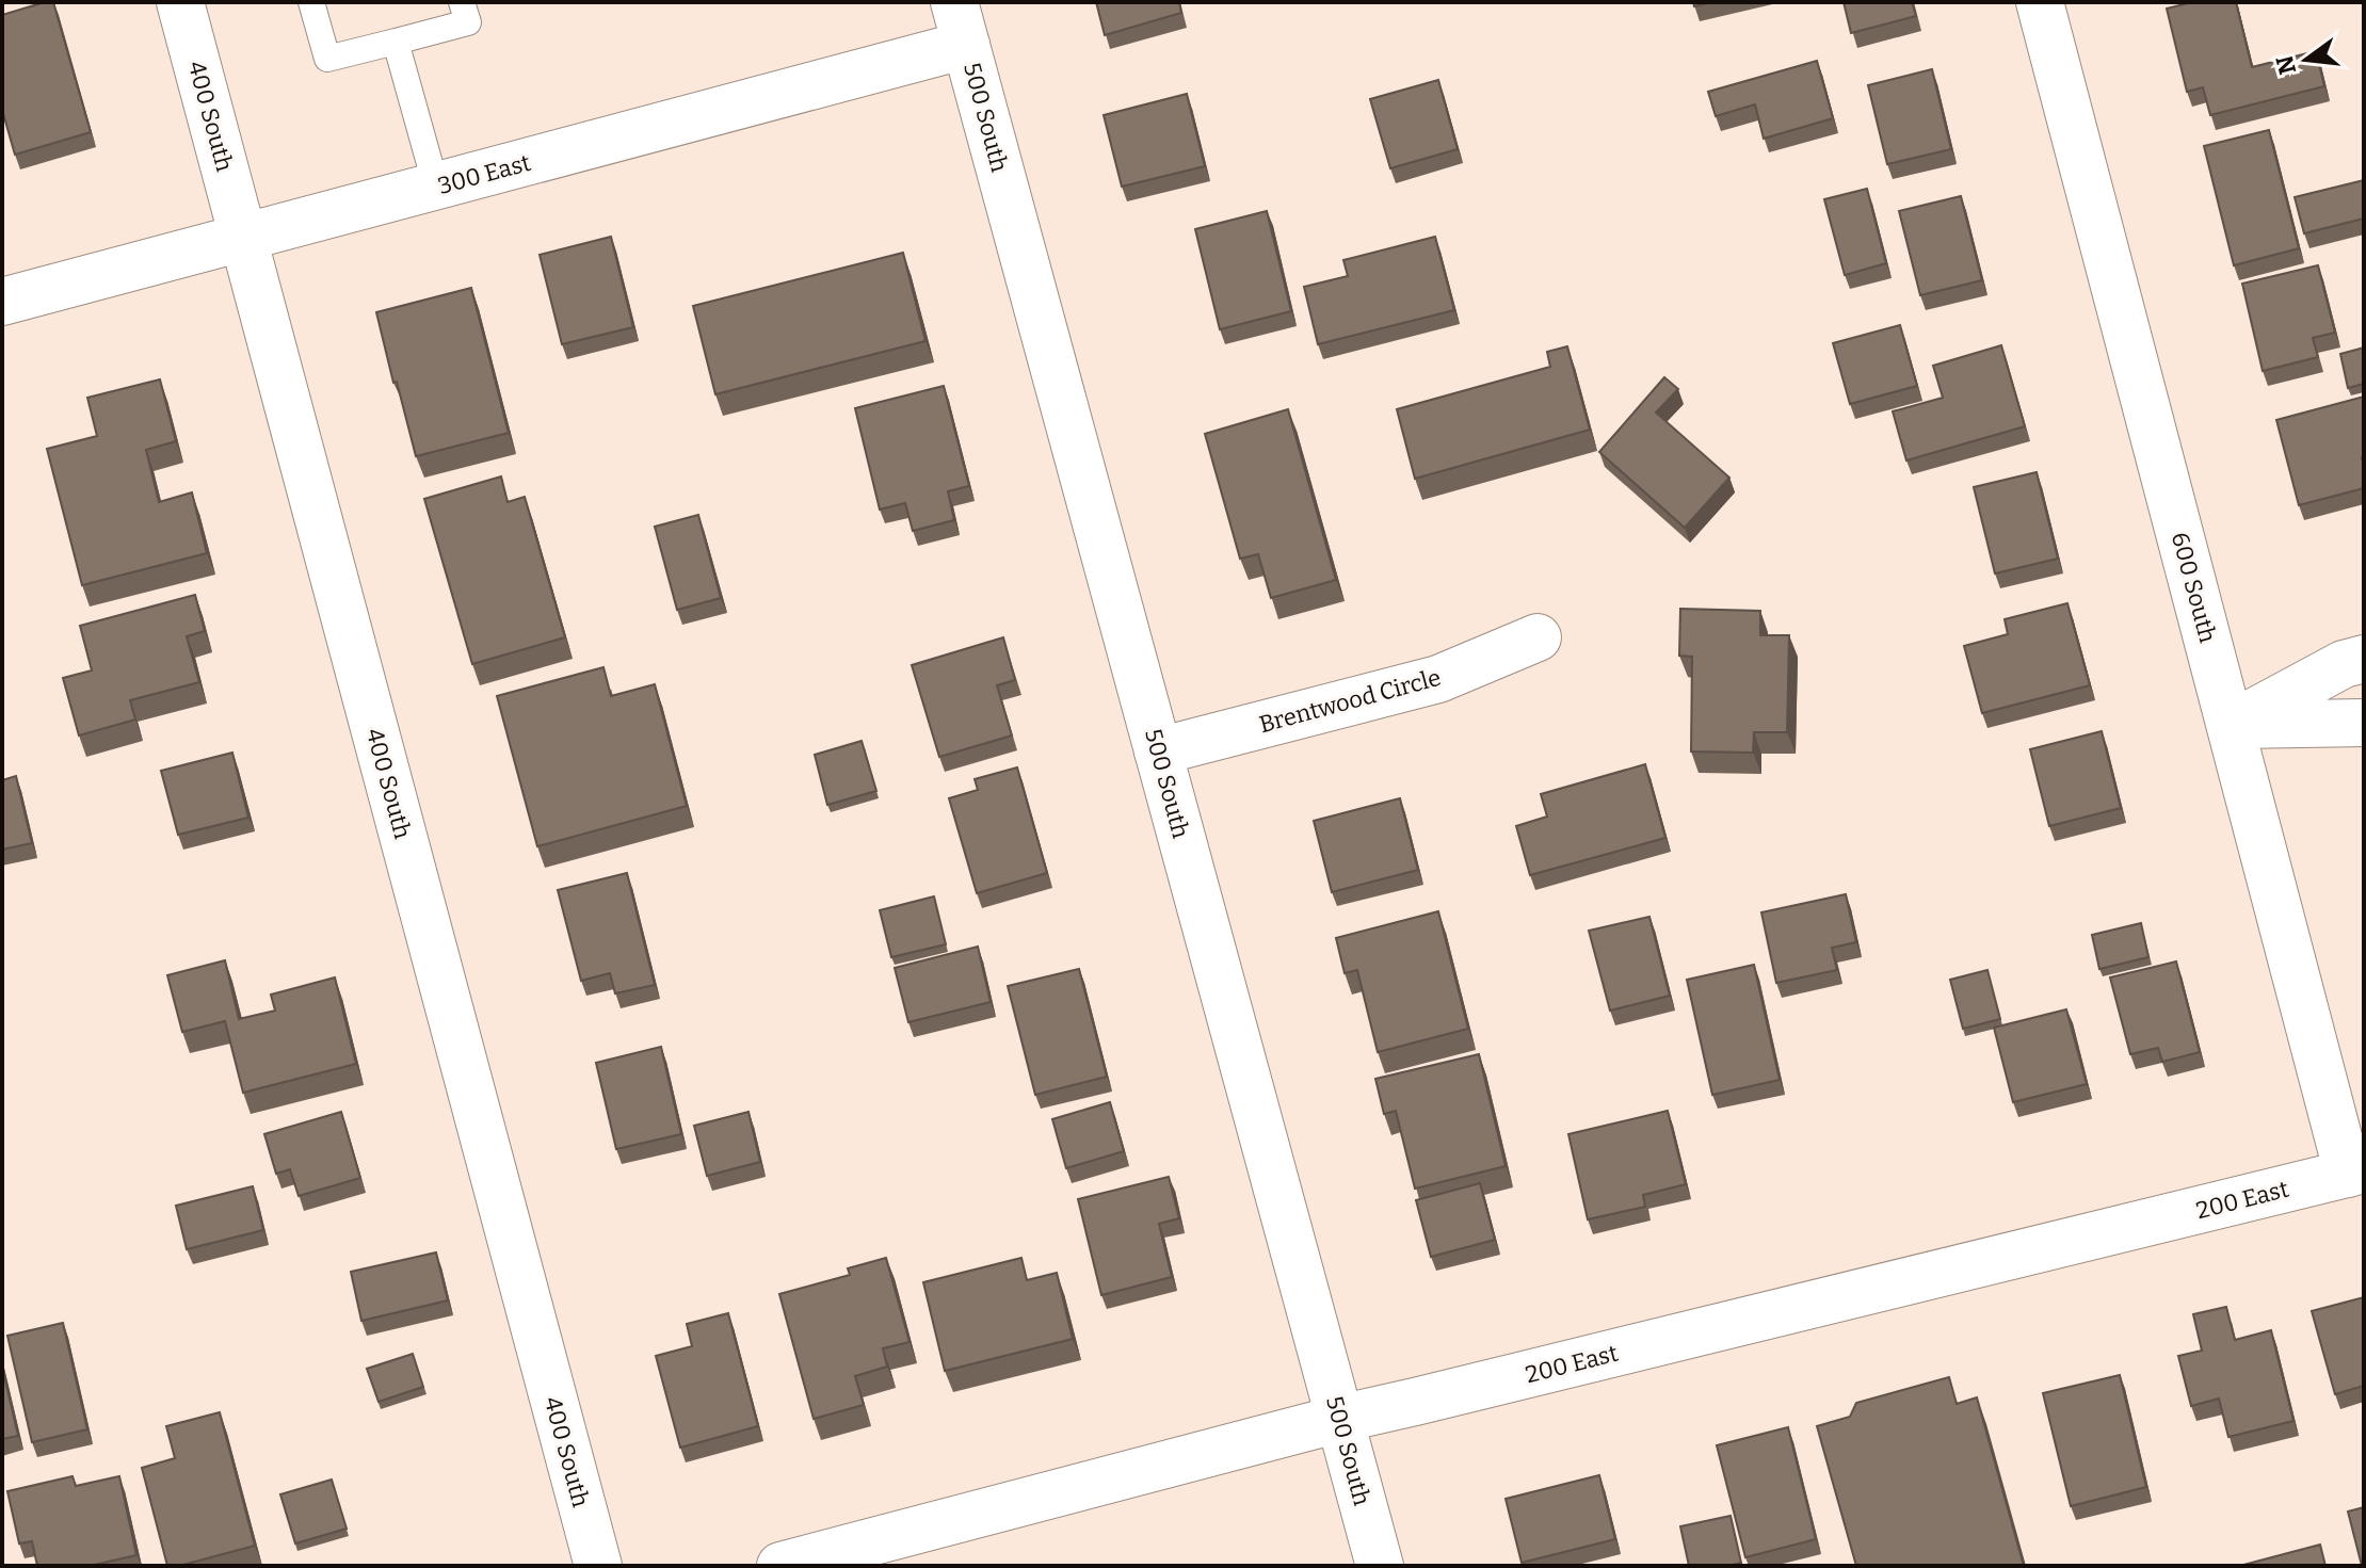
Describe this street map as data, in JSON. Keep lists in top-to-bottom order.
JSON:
{
  "streets": {
    "street": [
      "400 South",
      "500 South",
      "300 East",
      "600 South",
      "Brentwood Circle",
      "200 East"
    ]
  },
  "crossings": [
    ["400 South", "300 East"],
    ["500 South", "300 East"],
    ["500 South", "Brentwood Circle"],
    ["500 South", "200 East"],
    ["600 South", "200 East"]
  ],
  "north": "left"
}
